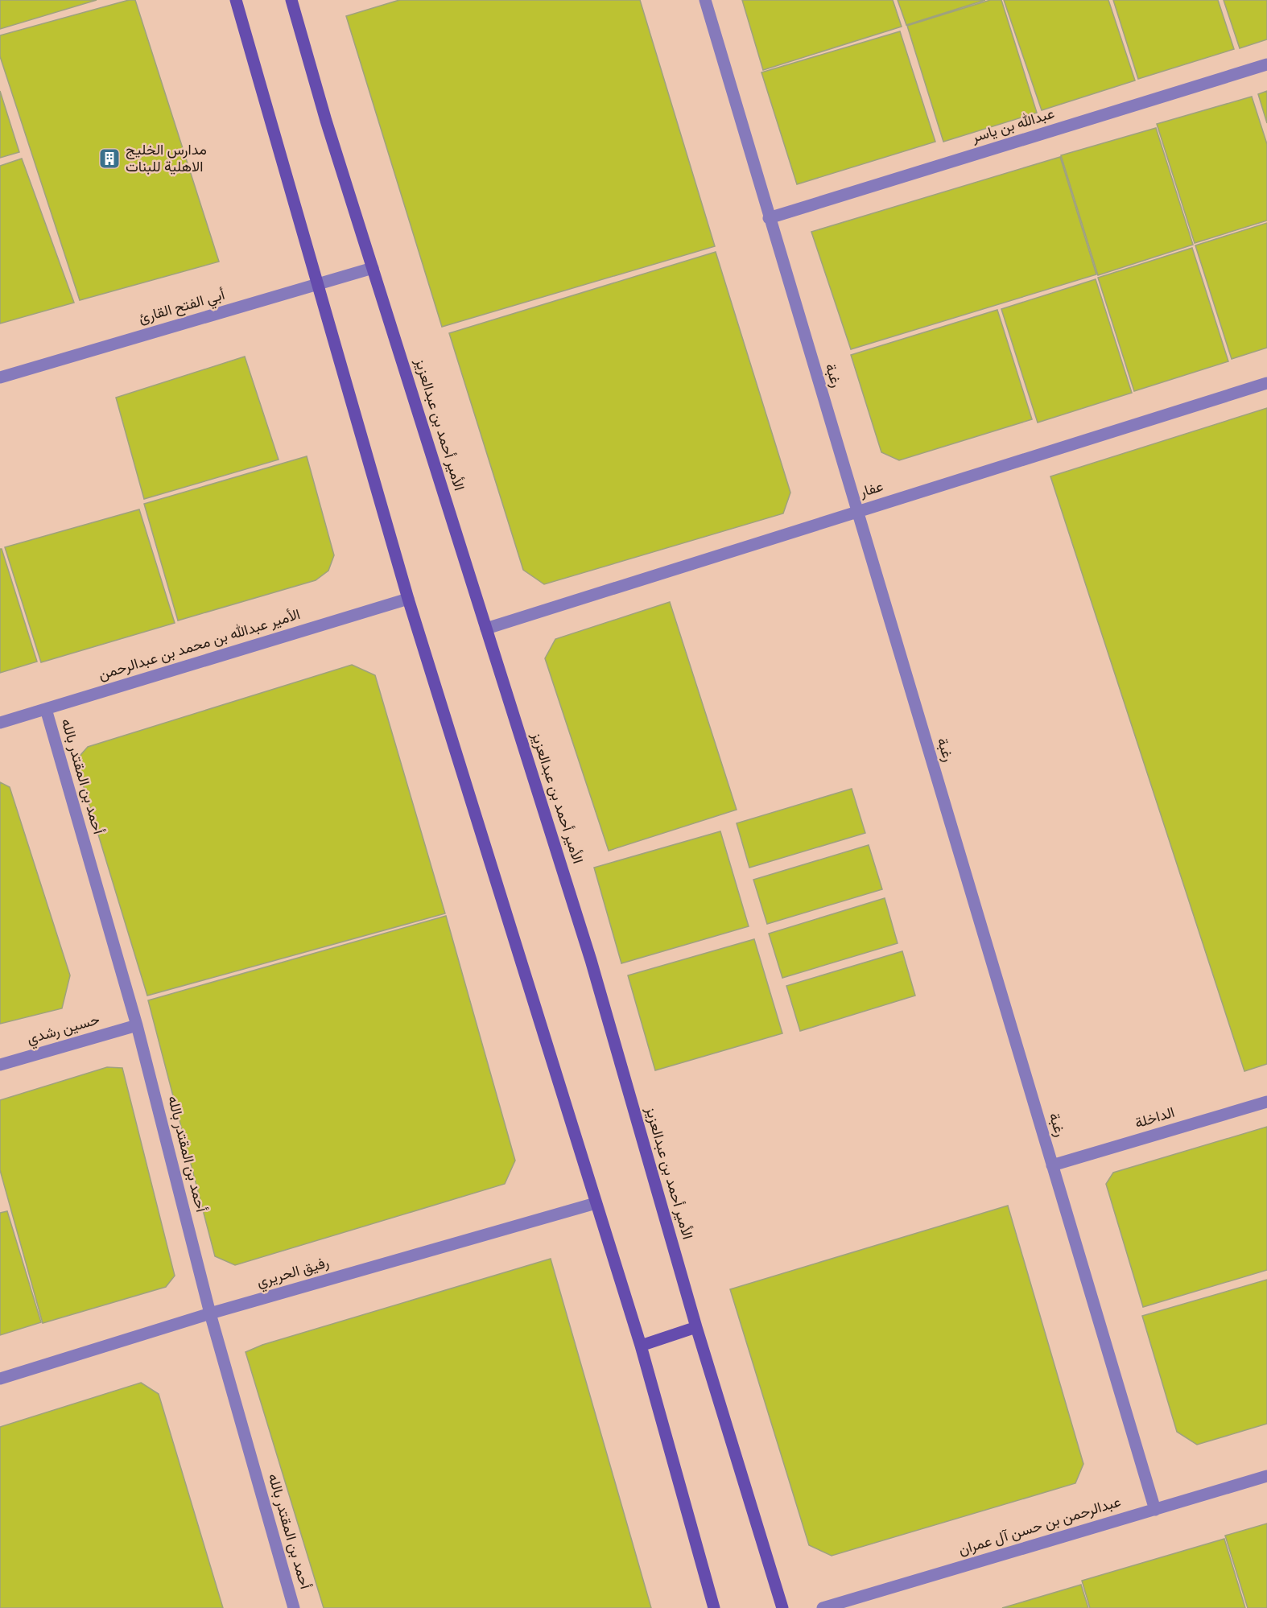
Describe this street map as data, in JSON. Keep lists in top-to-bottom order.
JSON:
{
  "streets": {
    "street": [
      "عبدالله بن ياسر",
      "أبي الفتح القارئ",
      "رغبة",
      "الأمير أحمد بن عبدالعزيز",
      "عفار",
      "الأمير عبدالله بن محمد بن عبدالرحمن",
      "أحمد بن المقتدر بالله",
      "حسين رشدي",
      "الداخلة",
      "رفيق الحريري",
      "عبدالرحمن بن حسن آل عمران"
    ]
  },
  "crossings": [
    ["عبدالله بن ياسر", "رغبة"],
    ["أبي الفتح القارئ", "الأمير أحمد بن عبدالعزيز"],
    ["رغبة", "عفار"],
    ["رغبة", "الداخلة"],
    ["رغبة", "عبدالرحمن بن حسن آل عمران"],
    ["الأمير أحمد بن عبدالعزيز", "عفار"],
    ["الأمير عبدالله بن محمد بن عبدالرحمن", "أحمد بن المقتدر بالله"],
    ["أحمد بن المقتدر بالله", "حسين رشدي"],
    ["أحمد بن المقتدر بالله", "رفيق الحريري"]
  ],
  "places": {
    "building": ["مدارس الخليج الاهلية للبنات"]
  }
}
